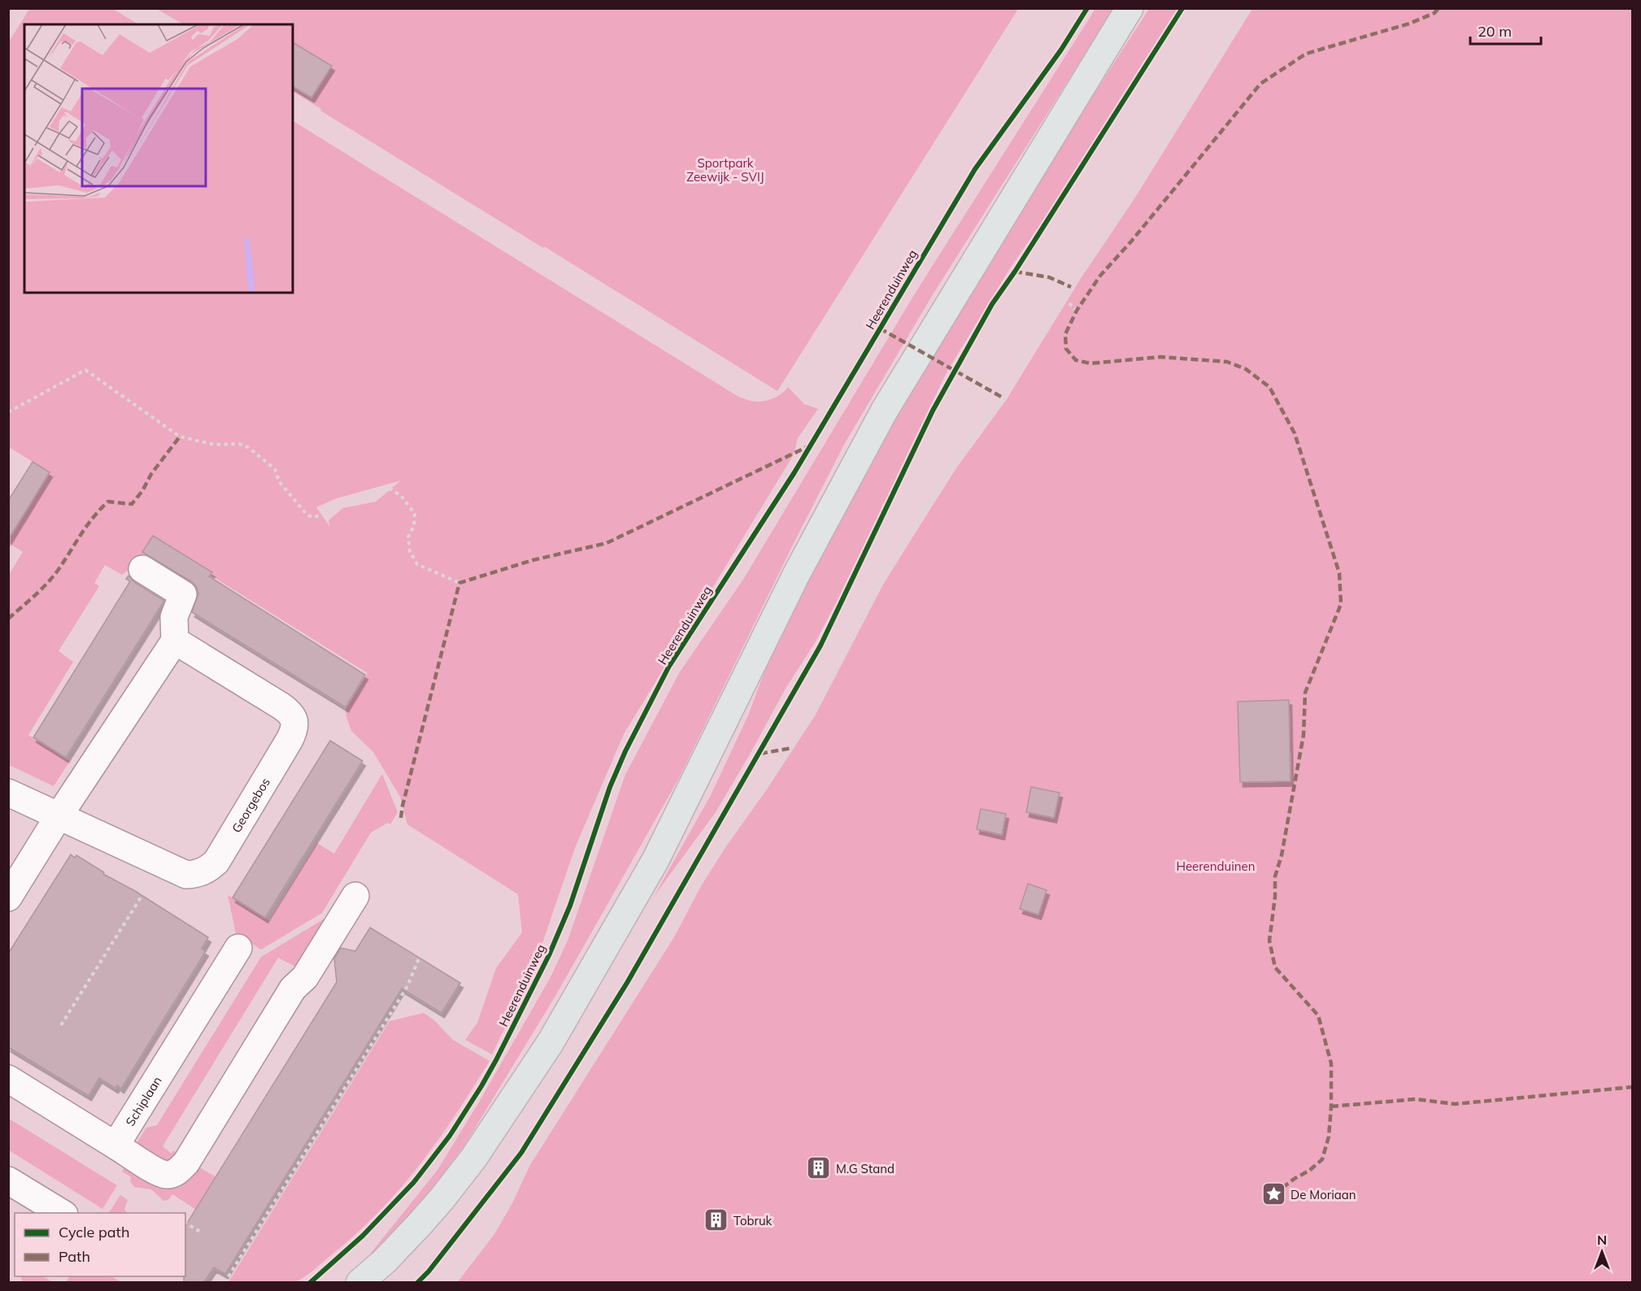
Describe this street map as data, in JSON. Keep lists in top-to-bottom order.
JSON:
{
  "streets": {
    "street": ["Georgebos", "Schiplaan"],
    "cycle path": ["Heerenduinweg"]
  },
  "parks": ["Sportpark Zeewijk - SVIJ", "Heerenduinen"],
  "places": {
    "building": ["M.G Stand", "Tobruk"],
    "place": ["De Moriaan"]
  },
  "legend": ["Cycle path", "Path"],
  "scale_bar": "20 m",
  "north": "top"
}
